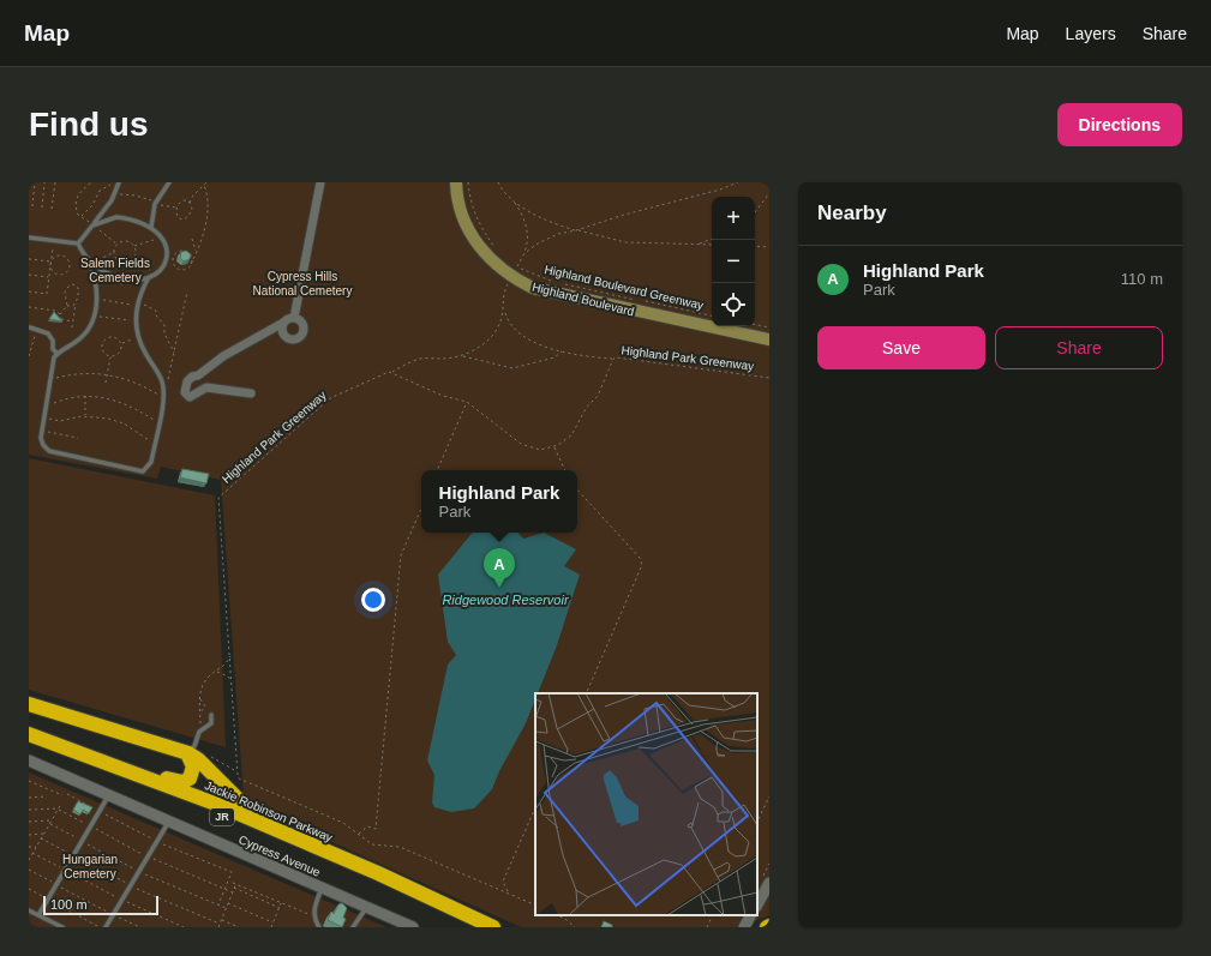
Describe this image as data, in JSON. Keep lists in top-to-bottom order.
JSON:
{
  "streets": {
    "highway": ["Jackie Robinson Parkway", "JR"],
    "main road": ["Highland Boulevard"],
    "street": ["Cypress Avenue"],
    "path": ["Highland Boulevard Greenway", "Highland Park Greenway"]
  },
  "water": ["Ridgewood Reservoir"],
  "parks": ["Salem Fields Cemetery", "Cypress Hills National Cemetery", "Hungarian Cemetery"],
  "scale_bar": "100 m",
  "page": {
    "header": "Map",
    "nav": ["Map", "Layers", "Share"],
    "buttons": [
      "Directions",
      ["Save", "Share"]
    ],
    "title": "Find us",
    "heading": "Nearby",
    "map_buttons": ["+", "−"],
    "list": [
      {
        "mark": "A",
        "name": "Highland Park",
        "note": "Park",
        "value": "110 m"
      }
    ],
    "popup": ["Highland Park", "Park"],
    "pins": "A",
    "scale": "100 m"
  }
}
